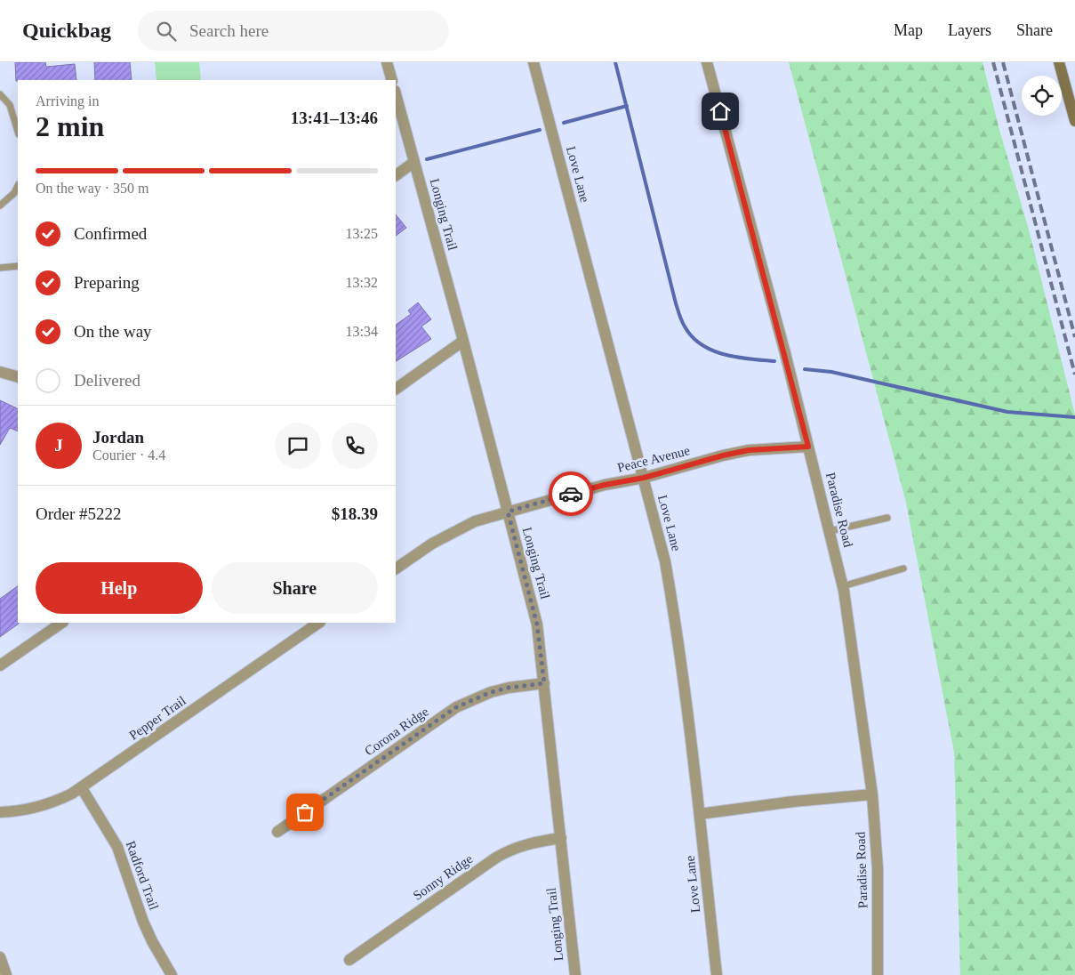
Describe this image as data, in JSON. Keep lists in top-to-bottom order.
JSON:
{
  "streets": {
    "street": [
      "Love Lane",
      "Longing Trail",
      "Peace Avenue",
      "Paradise Road",
      "Pepper Trail",
      "Corona Ridge",
      "Radford Trail",
      "Sonny Ridge"
    ]
  },
  "crossings": [
    ["Love Lane", "Peace Avenue"],
    ["Longing Trail", "Peace Avenue"],
    ["Longing Trail", "Corona Ridge"],
    ["Longing Trail", "Sonny Ridge"],
    ["Peace Avenue", "Paradise Road"],
    ["Pepper Trail", "Radford Trail"]
  ],
  "page": {
    "header": "Quickbag",
    "search": "Search here",
    "nav": ["Map", "Layers", "Share"],
    "heading": ["2 min", "Arriving in", "13:41–13:46"],
    "panel": [
      "Jordan",
      "Courier · 4.4",
      "Order #5222",
      "$18.39"
    ],
    "bar": "On the way · 350 m",
    "list": [
      ["Confirmed", "13:25"],
      ["Preparing", "13:32"],
      ["On the way", "13:34"],
      "Delivered"
    ],
    "round": "J",
    "buttons": ["Help", "Share"]
  }
}
